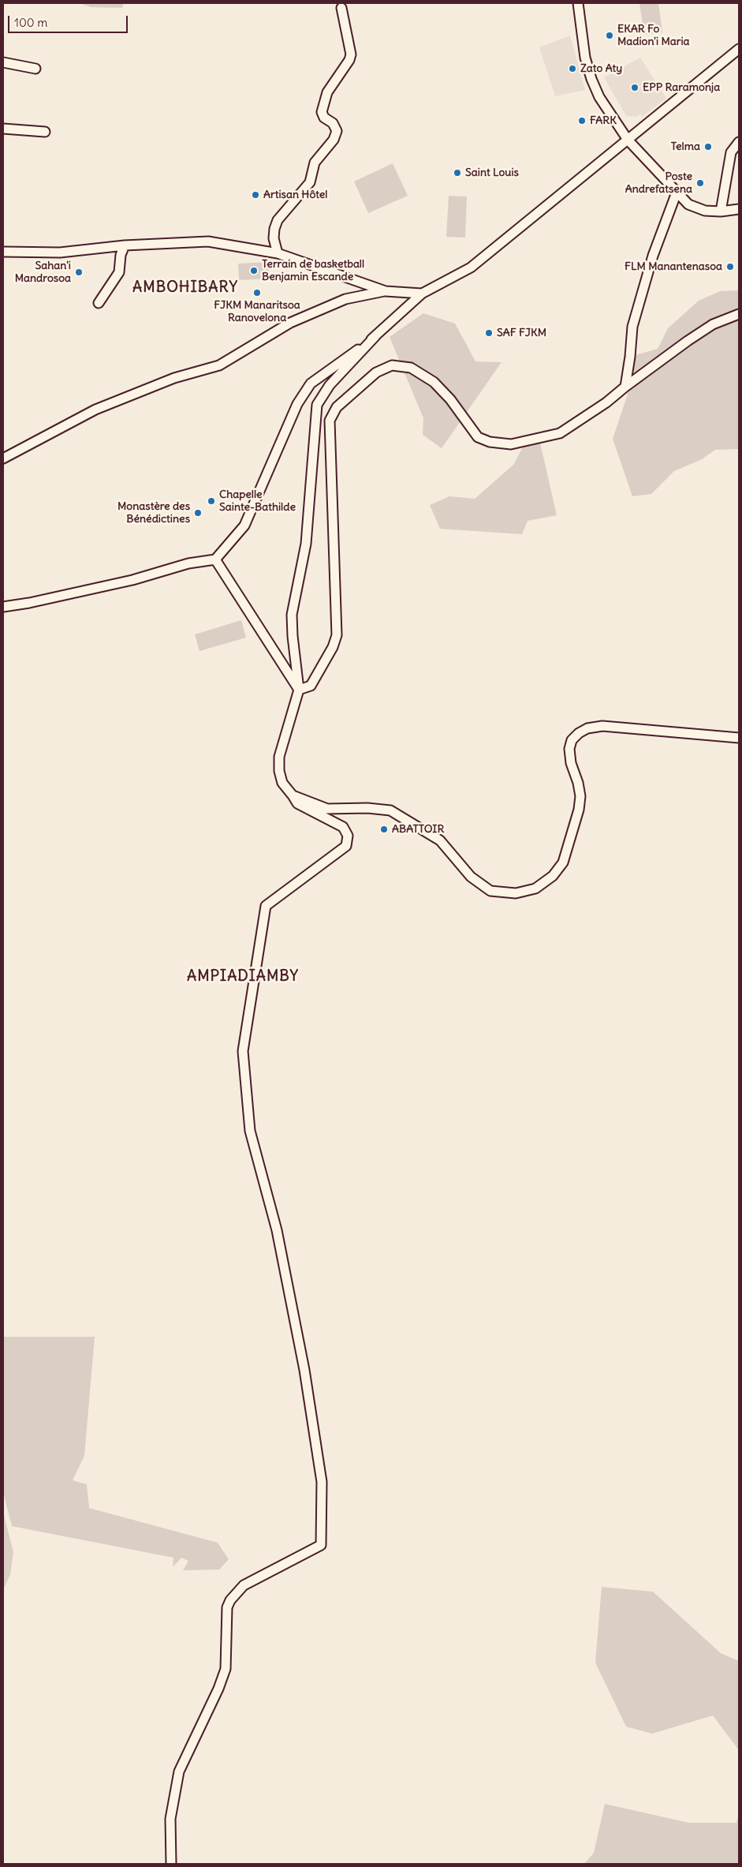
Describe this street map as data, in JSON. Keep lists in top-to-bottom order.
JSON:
{
  "districts": ["AMBOHIBARY", "AMPIADIAMBY"],
  "places": [
    "EKAR Fo Madion'i Maria",
    "Zato Aty",
    "EPP Raramonja",
    "FARK",
    "Telma",
    "Saint Louis",
    "Poste Andrefatsena",
    "Artisan Hôtel",
    "FLM Manantenasoa",
    "Terrain de basketball Benjamin Escande",
    "Sahan'i Mandrosoa",
    "FJKM Manaritsoa Ranovelona",
    "SAF FJKM",
    "Chapelle Sainte-Bathilde",
    "Monastère des Bénédictines",
    "ABATTOIR"
  ],
  "scale_bar": "100 m"
}
